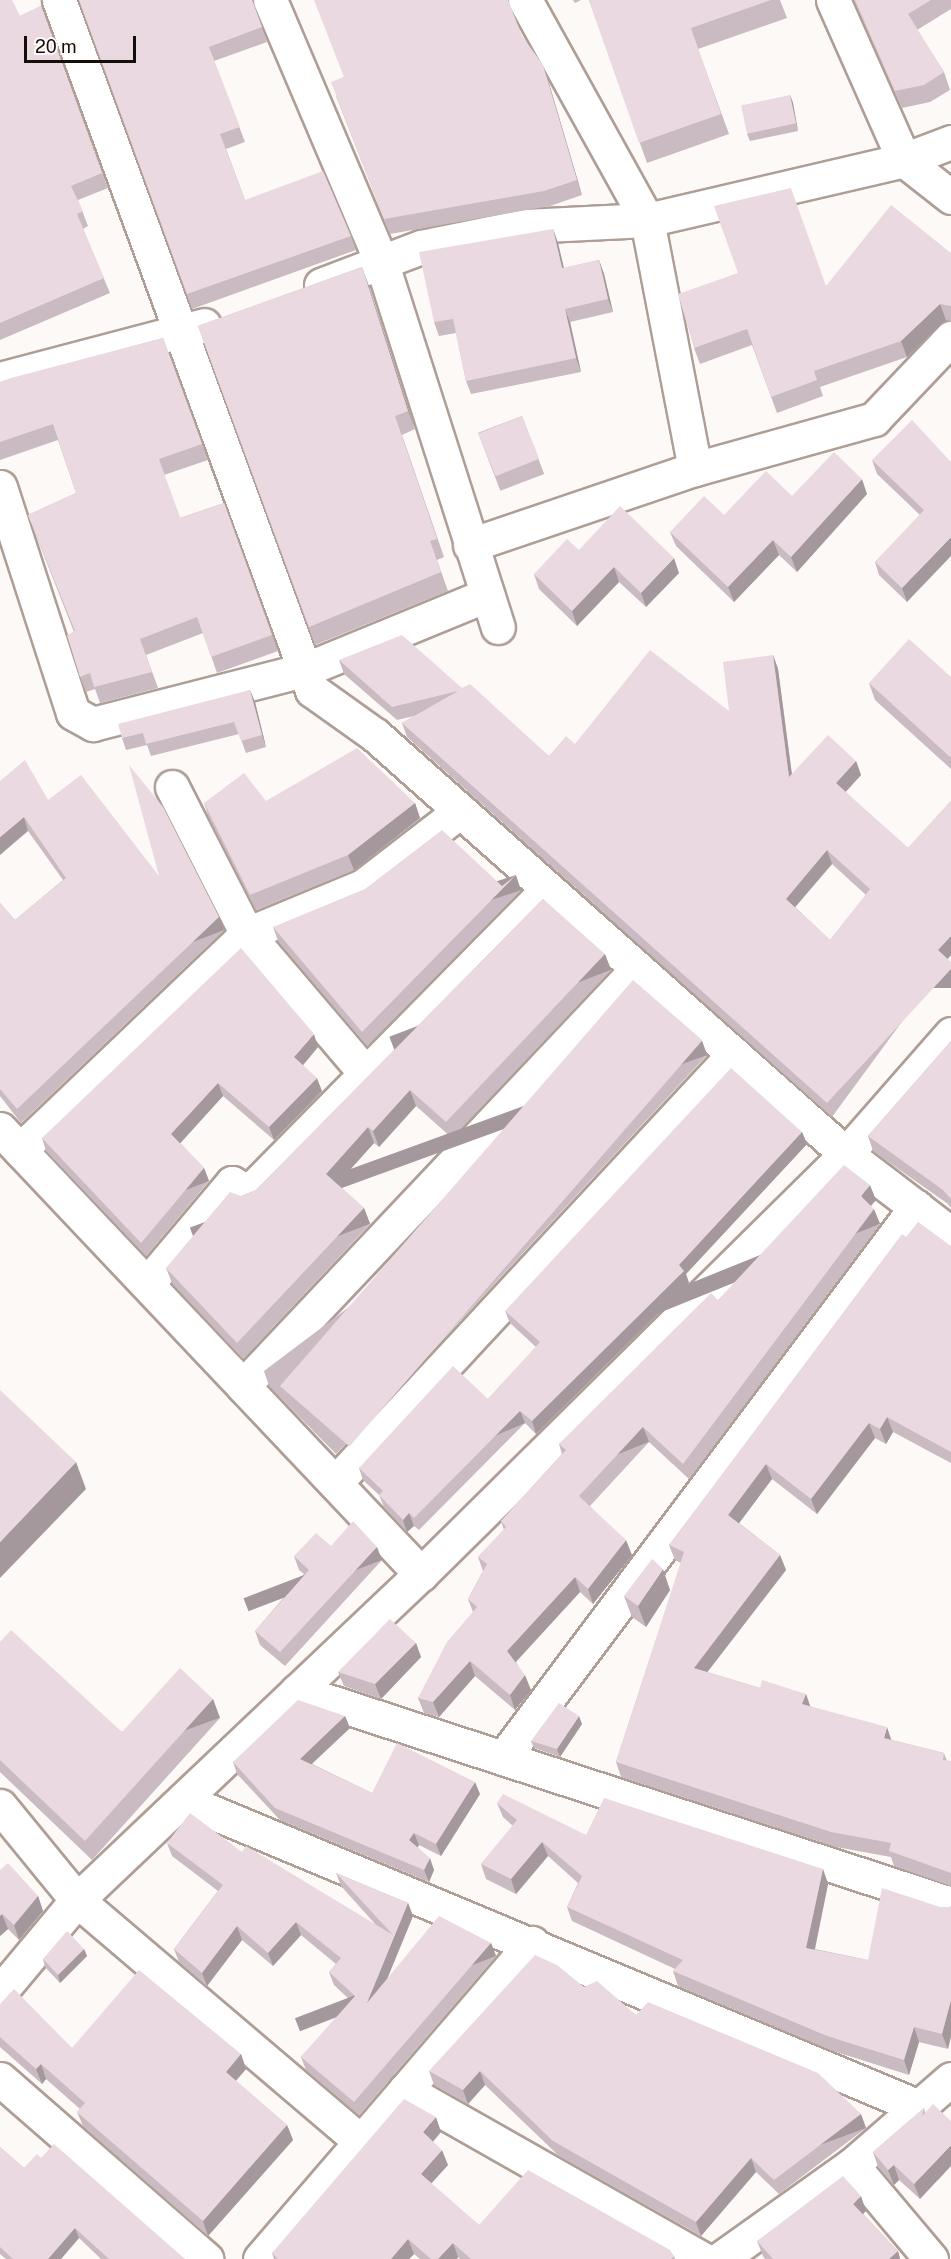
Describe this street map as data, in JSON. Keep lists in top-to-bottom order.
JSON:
{
  "scale_bar": "20 m"
}
